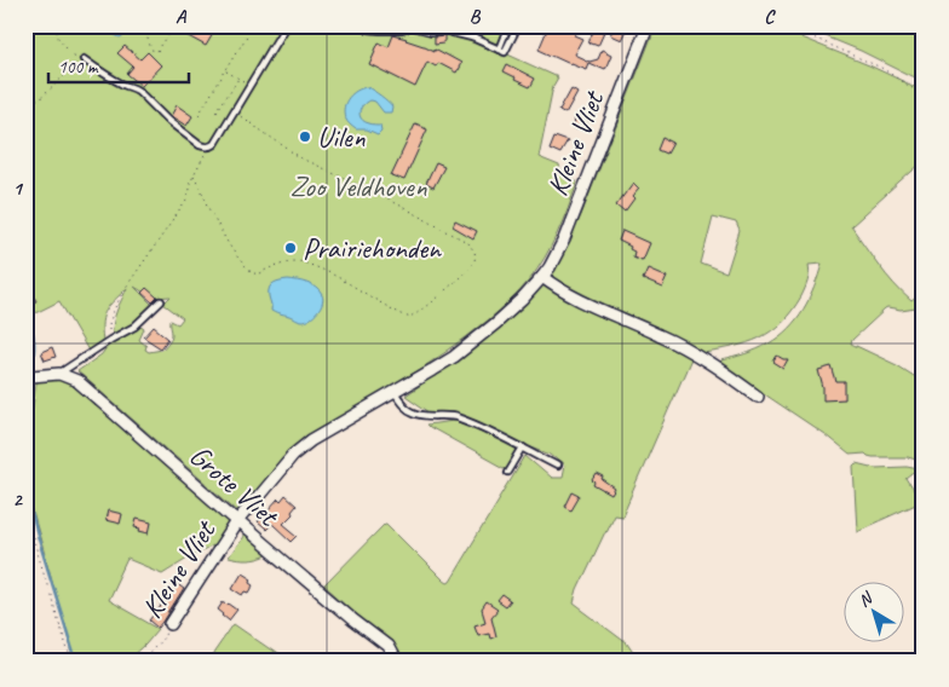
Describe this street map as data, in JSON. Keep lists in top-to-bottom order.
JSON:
{
  "streets": {
    "street": ["Kleine Vliet", "Grote Vliet"]
  },
  "crossings": [
    ["Kleine Vliet", "Grote Vliet"]
  ],
  "parks": ["Zoo Veldhoven"],
  "places": ["Uilen", "Prairiehonden"],
  "scale_bar": "100 m",
  "north": "top left",
  "grid": {
    "columns": ["A", "B", "C"],
    "rows": ["1", "2"]
  }
}
